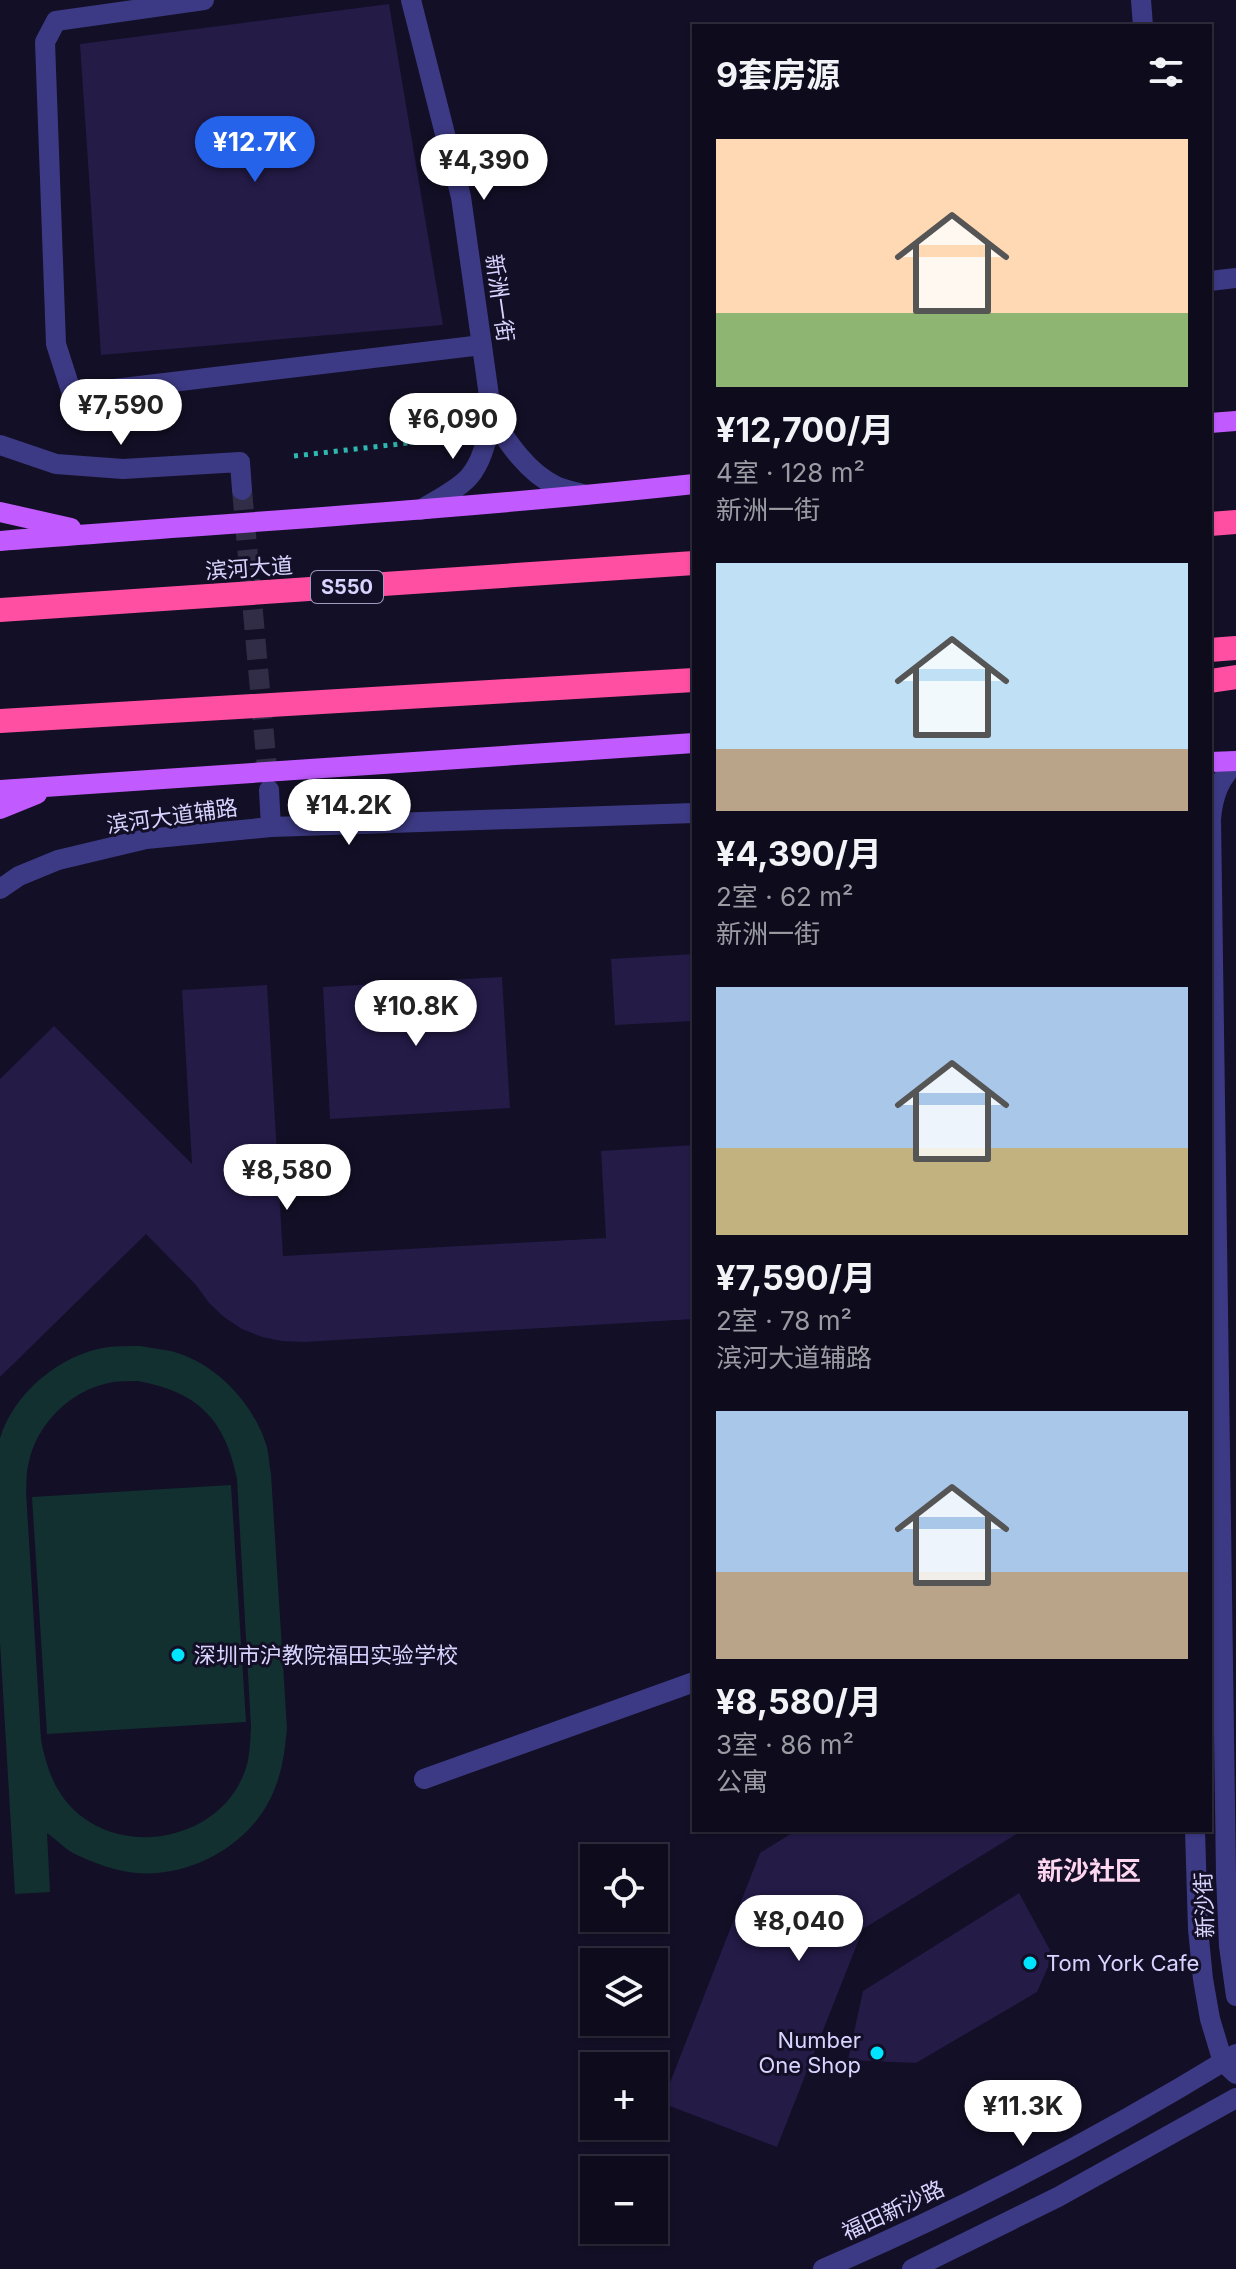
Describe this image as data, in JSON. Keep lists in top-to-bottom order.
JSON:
{
  "streets": {
    "highway": ["滨河大道", "S550"],
    "main road": ["滨河大道辅路"],
    "street": ["新洲一街", "新沙街", "福田新沙路"]
  },
  "crossings": [
    ["新沙街", "福田新沙路"]
  ],
  "districts": ["新沙社区"],
  "places": ["深圳市沪教院福田实验学校", "Tom York Cafe", "Number One Shop"],
  "page": {
    "heading": "9套房源",
    "price": [
      "¥12.7K",
      "¥4,390",
      "¥7,590",
      "¥6,090",
      "¥14.2K",
      "¥10.8K",
      "¥8,580",
      "¥8,040",
      "¥11.3K"
    ],
    "list": [
      {
        "name": "¥12,700/月",
        "note": "4室 · 128 m² · 新洲一街"
      },
      {
        "name": "¥4,390/月",
        "note": "2室 · 62 m² · 新洲一街"
      },
      {
        "name": "¥7,590/月",
        "note": "2室 · 78 m² · 滨河大道辅路"
      },
      {
        "name": "¥8,580/月",
        "note": "3室 · 86 m² · 公寓"
      }
    ],
    "map_buttons": ["+", "−"]
  }
}
